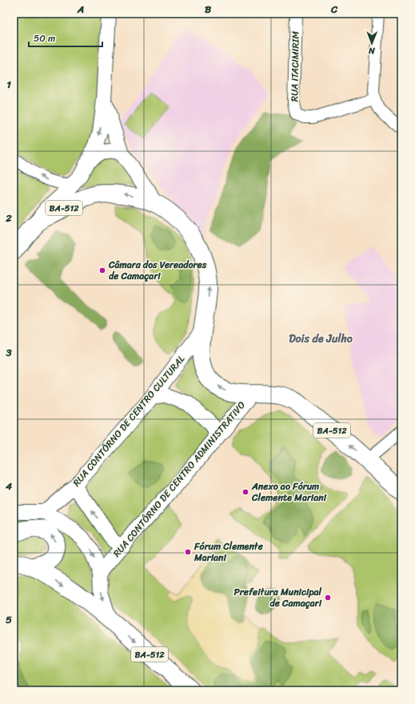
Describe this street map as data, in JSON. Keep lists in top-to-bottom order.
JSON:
{
  "streets": {
    "main road": ["BA-512", "RUA CONTÔRNO DE CENTRO CULTURAL", "RUA CONTÔRNO DE CENTRO ADMINISTRATIVO"],
    "street": ["RUA ITACIMIRIM"]
  },
  "crossings": [
    ["RUA CONTÔRNO DE CENTRO CULTURAL", "RUA CONTÔRNO DE CENTRO ADMINISTRATIVO"]
  ],
  "districts": ["Dois de Julho"],
  "places": [
    "Câmara dos Vereadores de Camaçari",
    "Anexo ao Fórum Clemente Mariani",
    "Fórum Clemente Mariani",
    "Prefeitura Municipal de Camaçari"
  ],
  "scale_bar": "50 m",
  "north": "bottom",
  "grid": {
    "columns": ["A", "B", "C"],
    "rows": [
      "1",
      "2",
      "3",
      "4",
      "5"
    ]
  }
}
